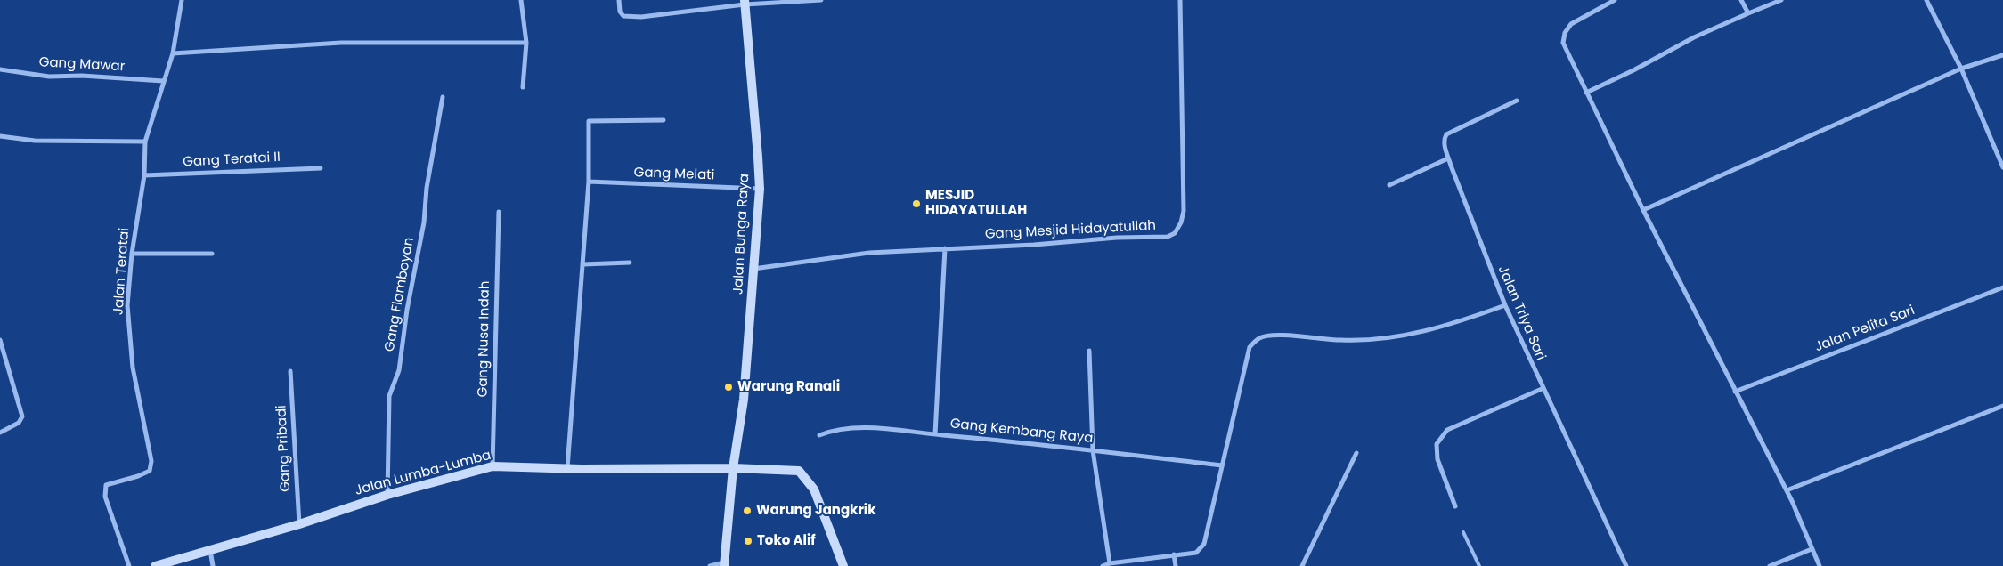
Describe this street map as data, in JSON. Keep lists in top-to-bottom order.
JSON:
{
  "streets": {
    "street": [
      "Gang Mawar",
      "Gang Teratai II",
      "Gang Melati",
      "Gang Mesjid Hidayatullah",
      "Jalan Bunga Raya",
      "Jalan Teratai",
      "Gang Flamboyan",
      "Jalan Triya Sari",
      "Jalan Pelita Sari",
      "Gang Nusa Indah",
      "Gang Kembang Raya",
      "Gang Pribadi",
      "Jalan Lumba-Lumba"
    ]
  },
  "crossings": [
    ["Gang Mawar", "Jalan Teratai"],
    ["Gang Teratai II", "Jalan Teratai"],
    ["Gang Melati", "Jalan Bunga Raya"],
    ["Gang Mesjid Hidayatullah", "Jalan Bunga Raya"],
    ["Jalan Bunga Raya", "Jalan Lumba-Lumba"],
    ["Gang Flamboyan", "Jalan Lumba-Lumba"],
    ["Gang Nusa Indah", "Jalan Lumba-Lumba"],
    ["Gang Pribadi", "Jalan Lumba-Lumba"]
  ],
  "places": [
    "MESJID HIDAYATULLAH",
    "Warung Ranali",
    "Warung Jangkrik",
    "Toko Alif"
  ]
}
